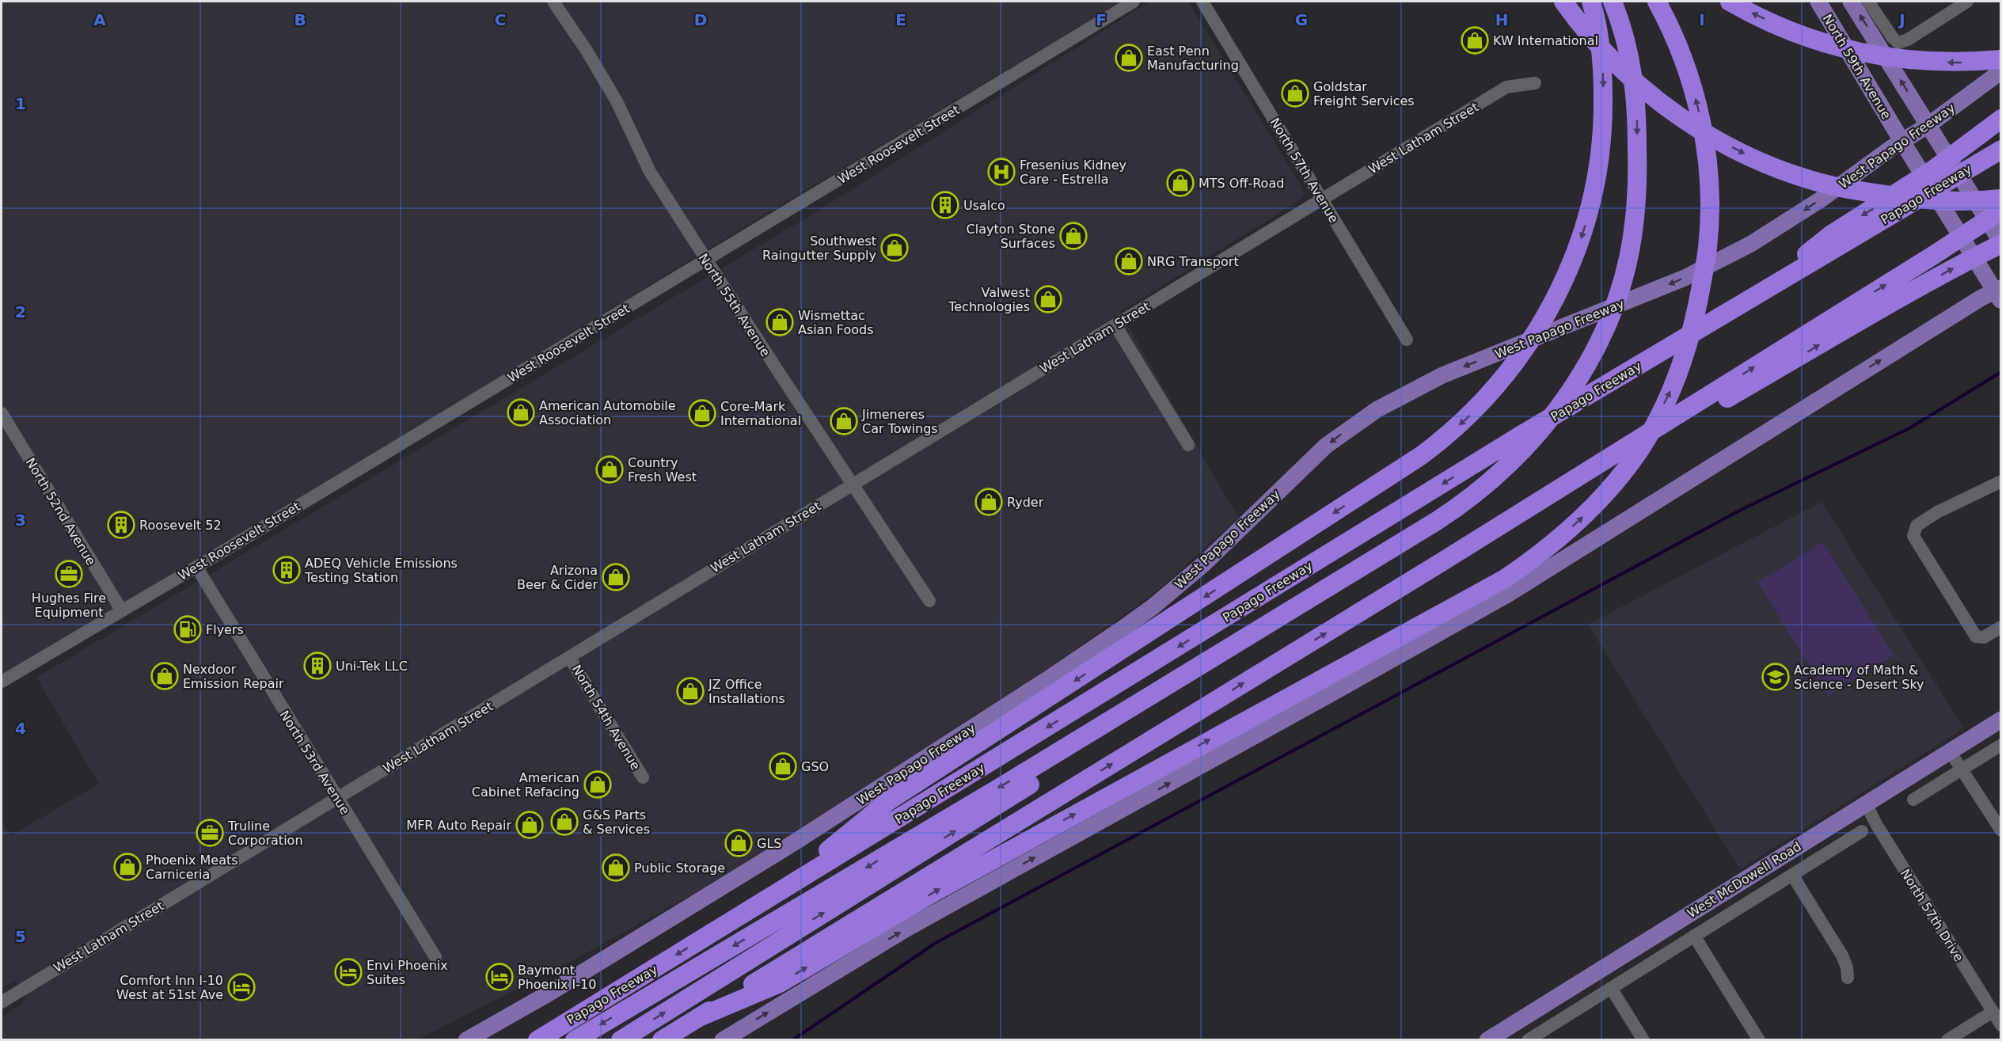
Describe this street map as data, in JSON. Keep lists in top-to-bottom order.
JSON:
{
  "streets": {
    "highway": ["Papago Freeway"],
    "main road": ["North 59th Avenue", "West Papago Freeway", "West McDowell Road"],
    "street": [
      "West Latham Street",
      "West Roosevelt Street",
      "North 57th Avenue",
      "North 55th Avenue",
      "North 52nd Avenue",
      "North 54th Avenue",
      "North 53rd Avenue",
      "North 57th Drive"
    ]
  },
  "crossings": [
    ["North 59th Avenue", "West Papago Freeway"],
    ["West Latham Street", "North 57th Avenue"],
    ["West Latham Street", "North 55th Avenue"],
    ["West Latham Street", "North 54th Avenue"],
    ["West Latham Street", "North 53rd Avenue"],
    ["West Roosevelt Street", "North 55th Avenue"],
    ["West Roosevelt Street", "North 52nd Avenue"],
    ["West Roosevelt Street", "North 53rd Avenue"],
    ["West McDowell Road", "North 57th Drive"]
  ],
  "one_way": ["West Papago Freeway"],
  "places": {
    "shop": [
      "KW International",
      "East Penn Manufacturing",
      "Goldstar Freight Services",
      "MTS Off-Road",
      "Clayton Stone Surfaces",
      "Southwest Raingutter Supply",
      "NRG Transport",
      "Valwest Technologies",
      "Wismettac Asian Foods",
      "American Automobile Association",
      "Core-Mark International",
      "Jimeneres Car Towings",
      "Country Fresh West",
      "Ryder",
      "Arizona Beer & Cider",
      "Nexdoor Emission Repair",
      "JZ Office Installations",
      "GSO",
      "American Cabinet Refacing",
      "G&S Parts & Services",
      "MFR Auto Repair",
      "GLS",
      "Phoenix Meats Carniceria",
      "Public Storage"
    ],
    "hospital": ["Fresenius Kidney Care - Estrella"],
    "building": [
      "Usalco",
      "Roosevelt 52",
      "ADEQ Vehicle Emissions Testing Station",
      "Uni-Tek LLC"
    ],
    "office": ["Hughes Fire Equipment", "Truline Corporation"],
    "fuel station": ["Flyers"],
    "school or university": ["Academy of Math & Science - Desert Sky"],
    "hotel": ["Envi Phoenix Suites", "Baymont Phoenix I-10", "Comfort Inn I-10 West at 51st Ave"]
  },
  "grid": {
    "columns": [
      "A",
      "B",
      "C",
      "D",
      "E",
      "F",
      "G",
      "H",
      "I",
      "J"
    ],
    "rows": [
      "1",
      "2",
      "3",
      "4",
      "5"
    ]
  }
}
